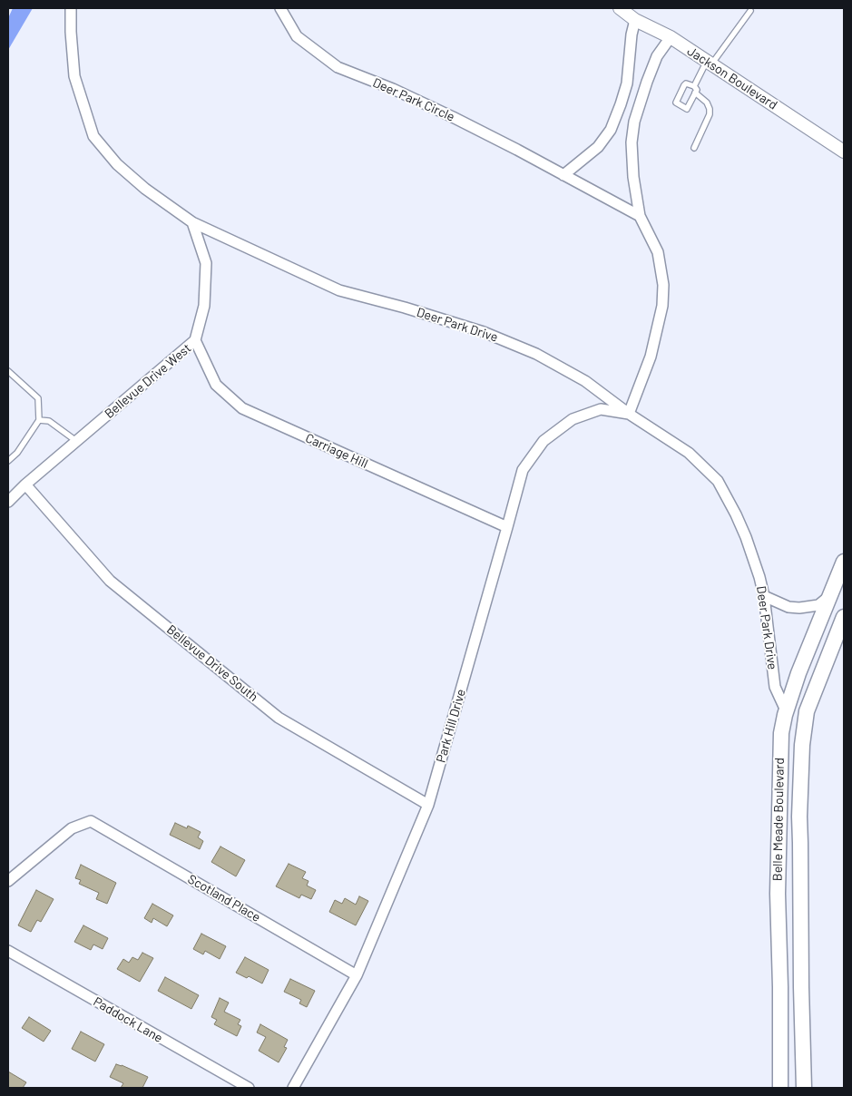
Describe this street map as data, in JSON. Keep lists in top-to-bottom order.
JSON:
{
  "streets": {
    "main road": ["Belle Meade Boulevard"],
    "street": [
      "Jackson Boulevard",
      "Deer Park Circle",
      "Deer Park Drive",
      "Bellevue Drive West",
      "Carriage Hill",
      "Bellevue Drive South",
      "Park Hill Drive",
      "Scotland Place",
      "Paddock Lane"
    ]
  },
  "crossings": [
    ["Deer Park Drive", "Bellevue Drive West"],
    ["Deer Park Drive", "Park Hill Drive"],
    ["Deer Park Drive", "Belle Meade Boulevard"],
    ["Bellevue Drive West", "Carriage Hill"],
    ["Bellevue Drive West", "Bellevue Drive South"],
    ["Carriage Hill", "Park Hill Drive"],
    ["Bellevue Drive South", "Park Hill Drive"],
    ["Park Hill Drive", "Scotland Place"]
  ]
}
